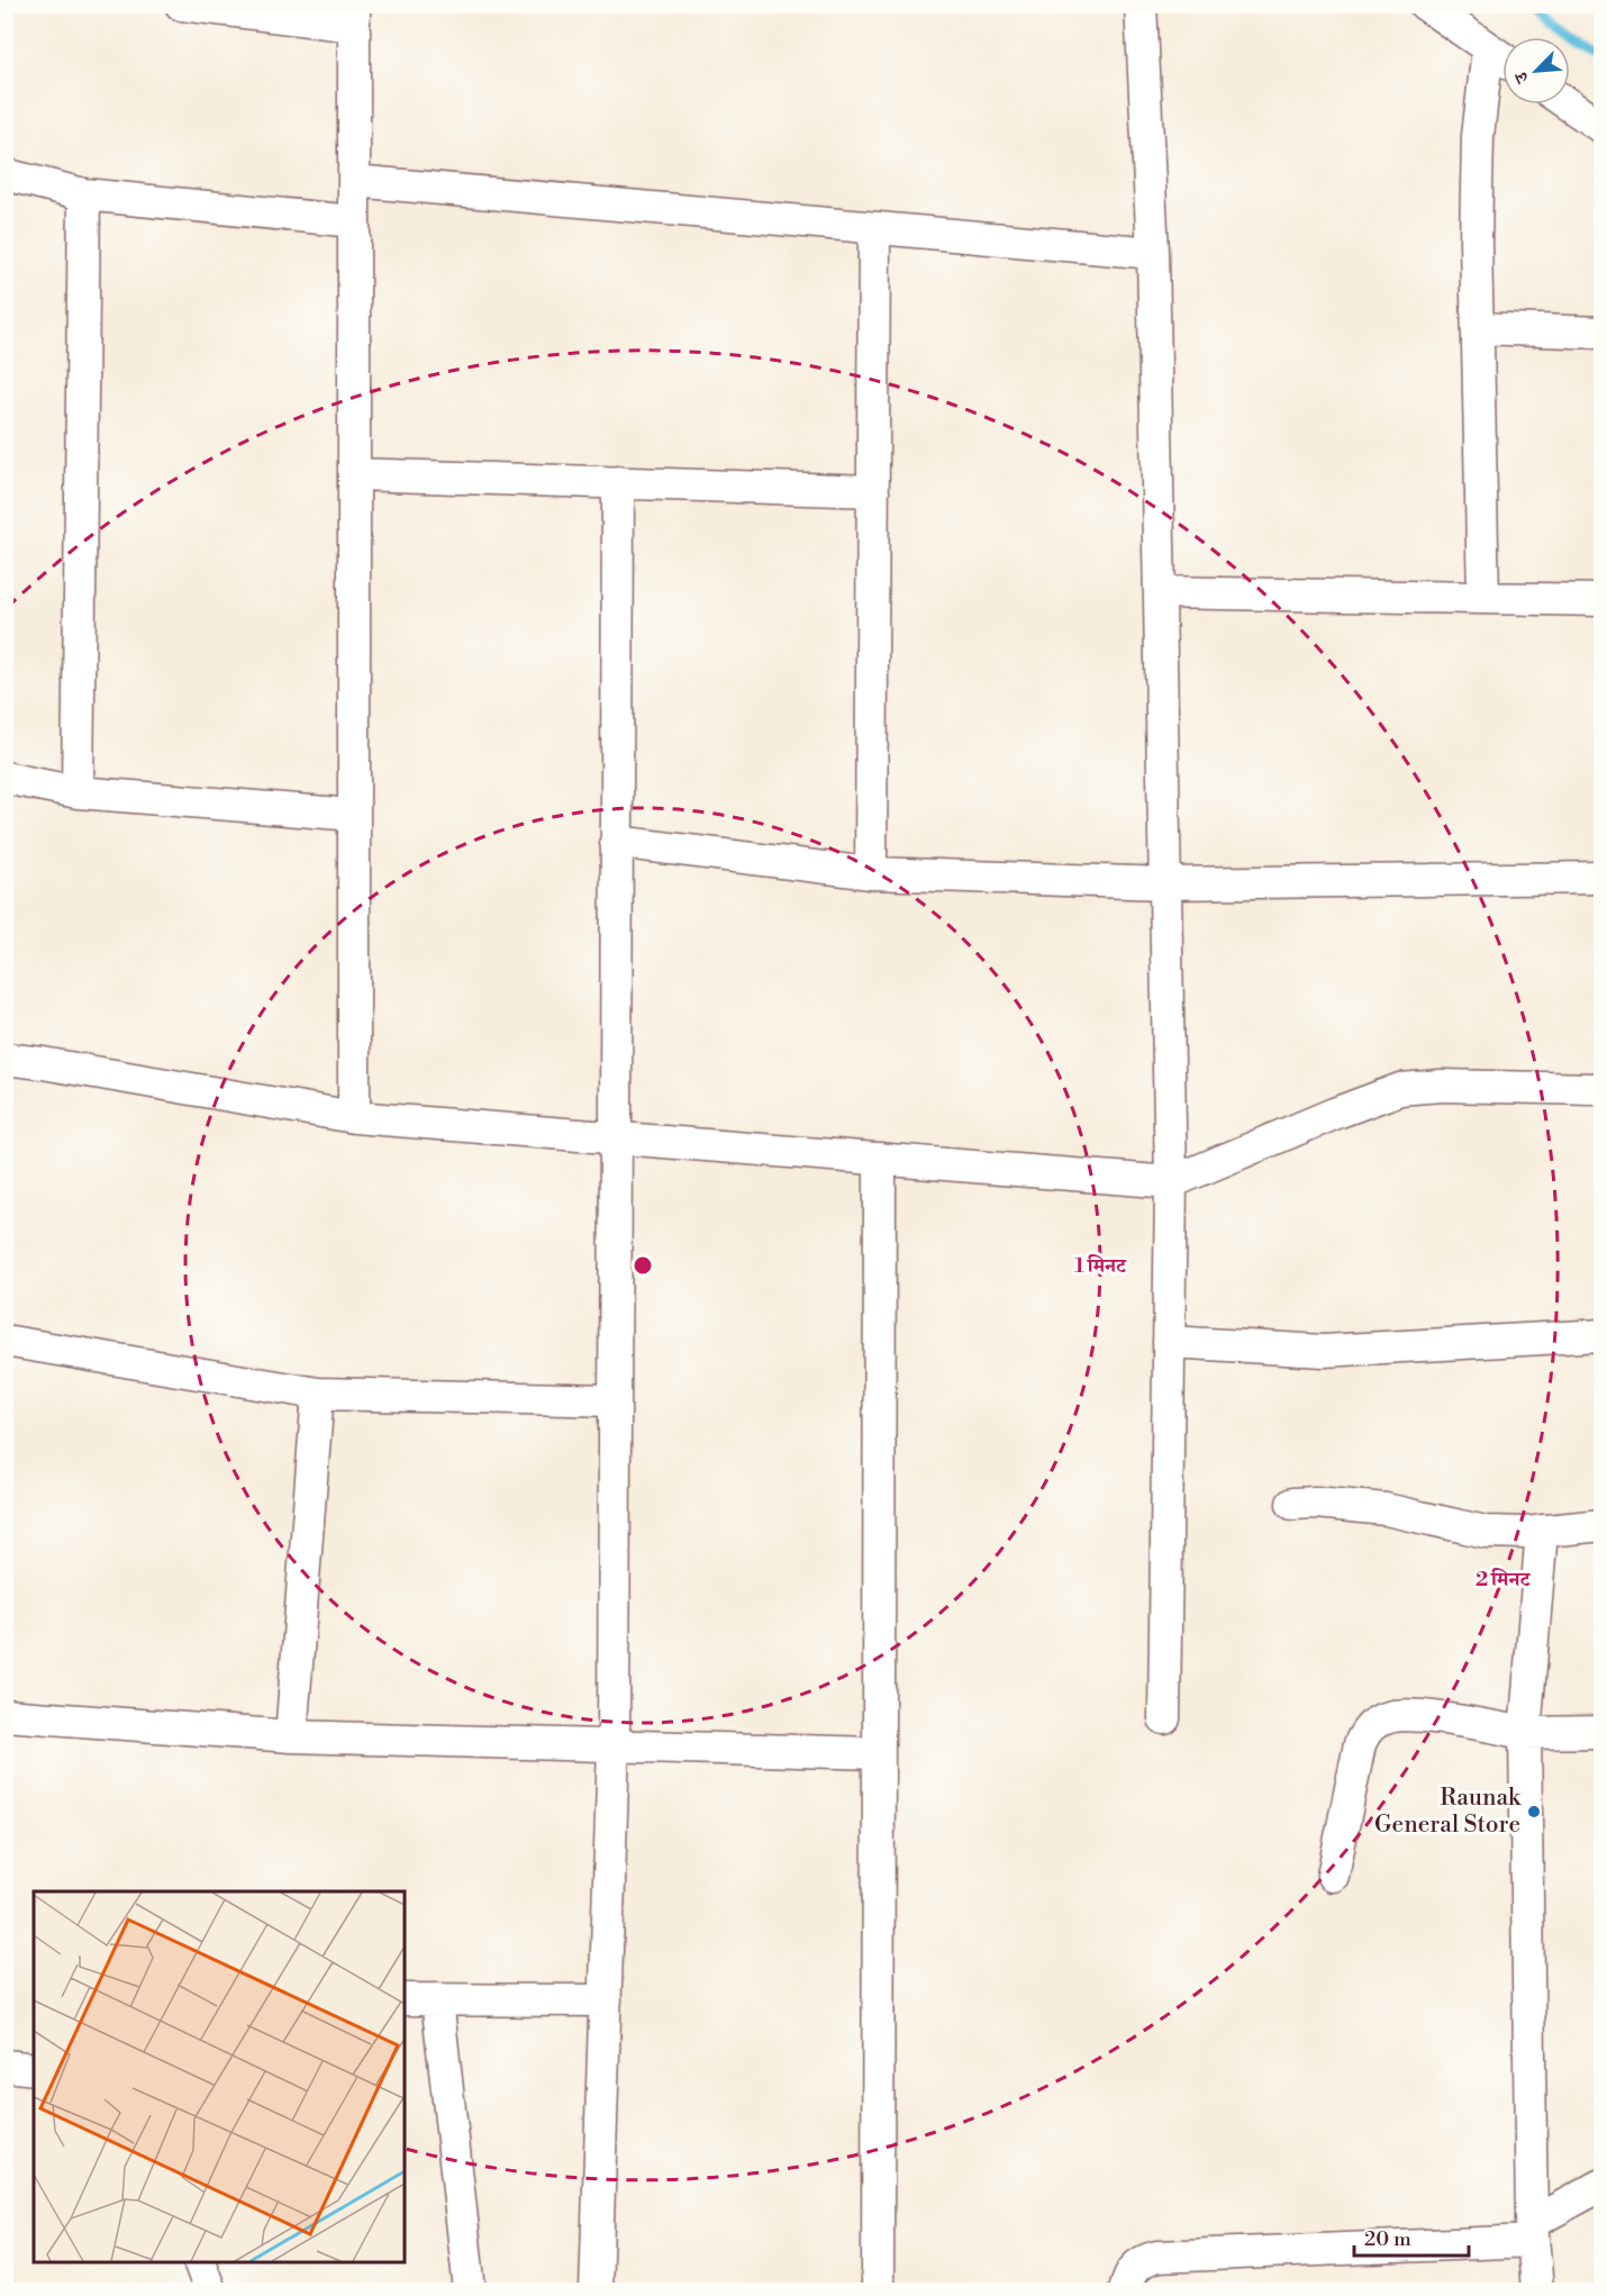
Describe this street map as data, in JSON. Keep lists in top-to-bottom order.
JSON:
{
  "places": ["Raunak General Store"],
  "scale_bar": "20 m",
  "north": "bottom left",
  "rings": ["1 मिनट", "2 मिनट"]
}
